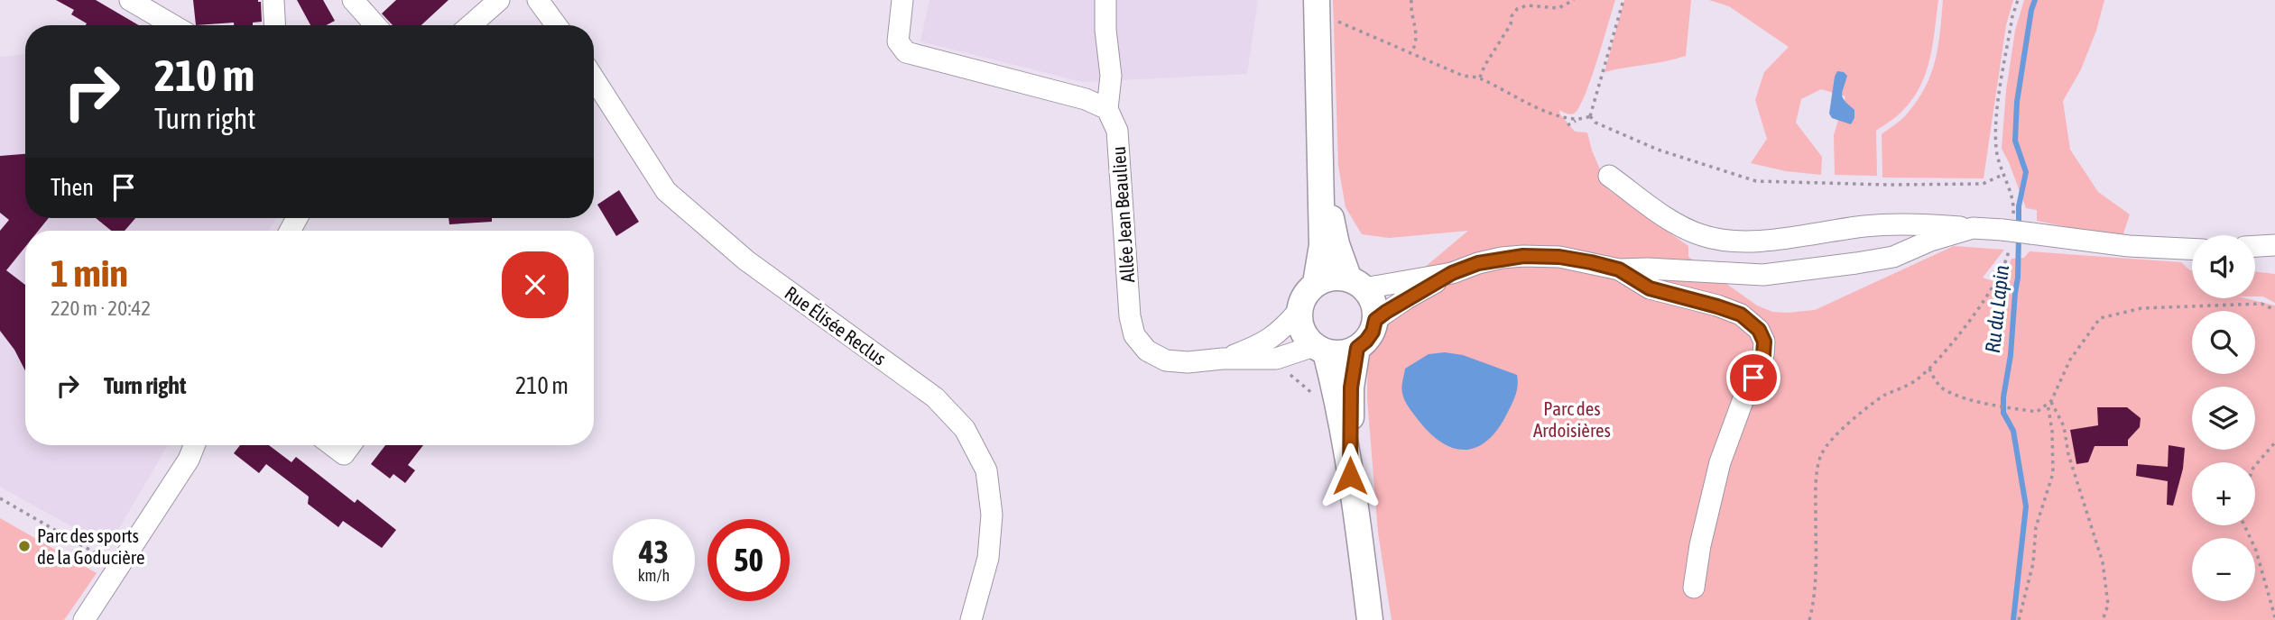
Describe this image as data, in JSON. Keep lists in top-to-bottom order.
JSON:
{
  "streets": {
    "street": ["Allée Jean Beaulieu", "Rue Élisée Reclus"]
  },
  "water": ["Ru du Lapin"],
  "parks": ["Parc des Ardoisières"],
  "places": ["Parc des sports de la Goducière"],
  "page": {
    "turn": ["210 m", "Turn right"],
    "then": "Then",
    "heading": ["1 min", "220 m · 20:42"],
    "map_buttons": ["+", "−"],
    "list": [
      {
        "name": "Turn right",
        "value": "210 m"
      }
    ],
    "speed": "43 km/h",
    "limit": "50"
  }
}
